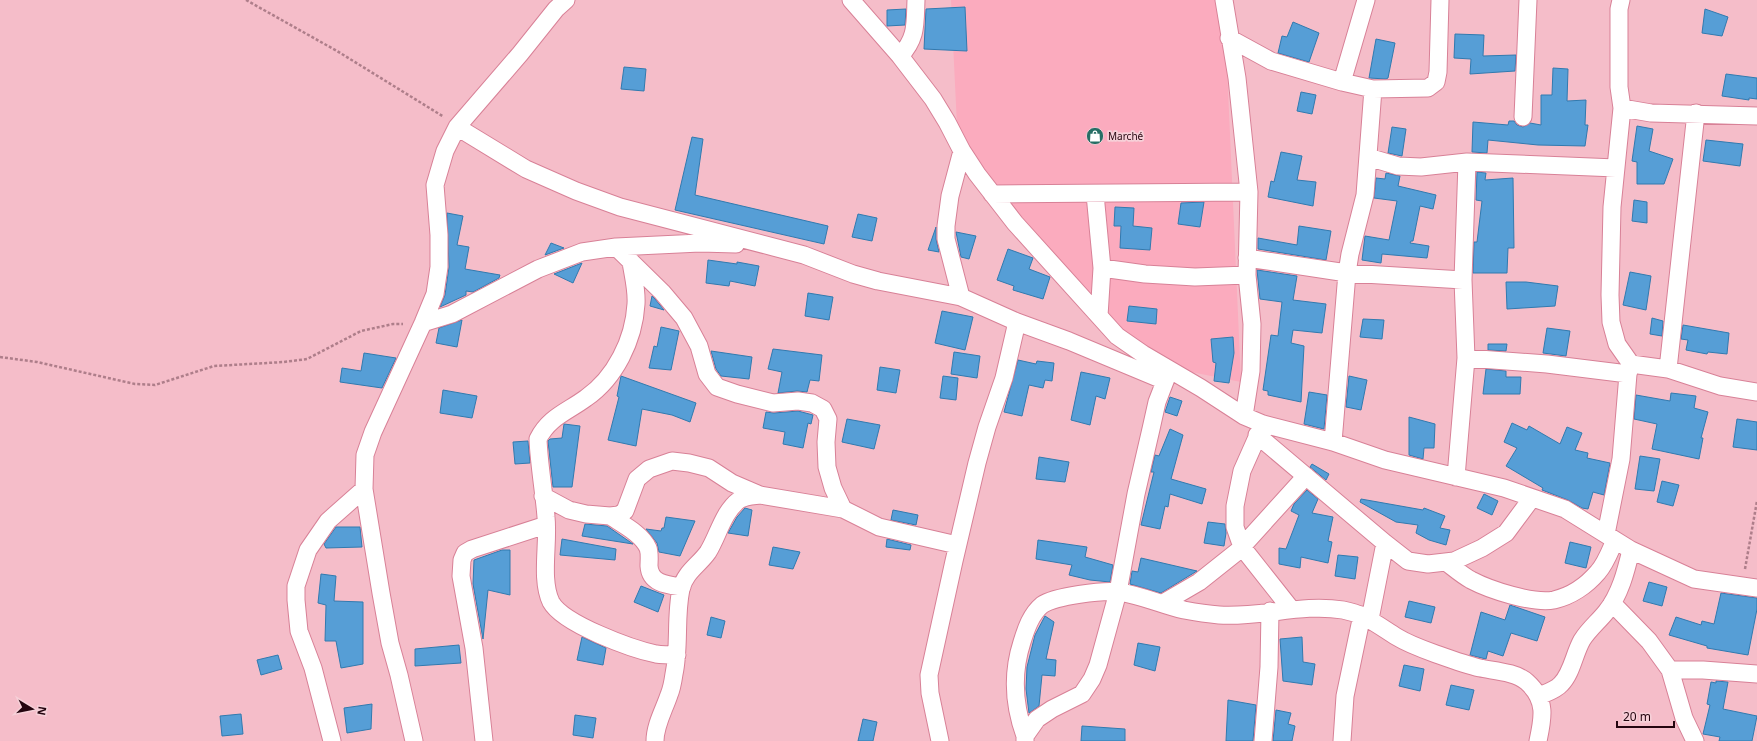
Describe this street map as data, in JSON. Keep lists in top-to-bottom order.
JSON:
{
  "places": {
    "shop": ["Marché"]
  },
  "scale_bar": "20 m",
  "north": "right"
}
